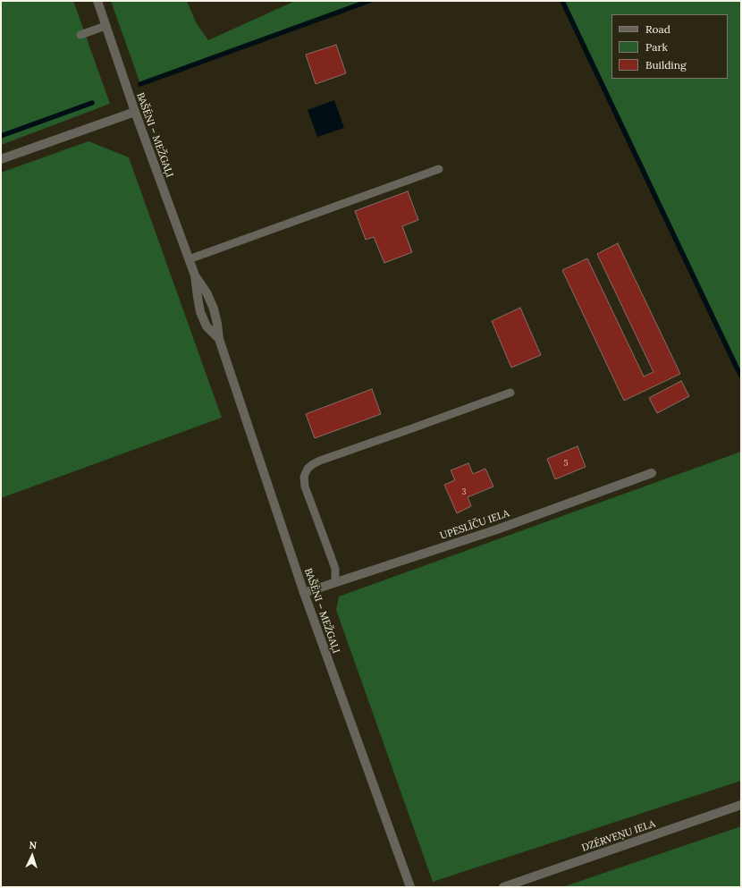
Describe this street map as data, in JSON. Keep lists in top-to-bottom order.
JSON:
{
  "streets": {
    "street": ["BAŠĒNI – MEŽGAĻI", "UPESLĪČU IELA", "DZĒRVEŅU IELA"]
  },
  "crossings": [
    ["BAŠĒNI – MEŽGAĻI", "UPESLĪČU IELA"]
  ],
  "house_numbers": ["5", "3"],
  "legend": ["Road", "Park", "Building"],
  "north": "top"
}
